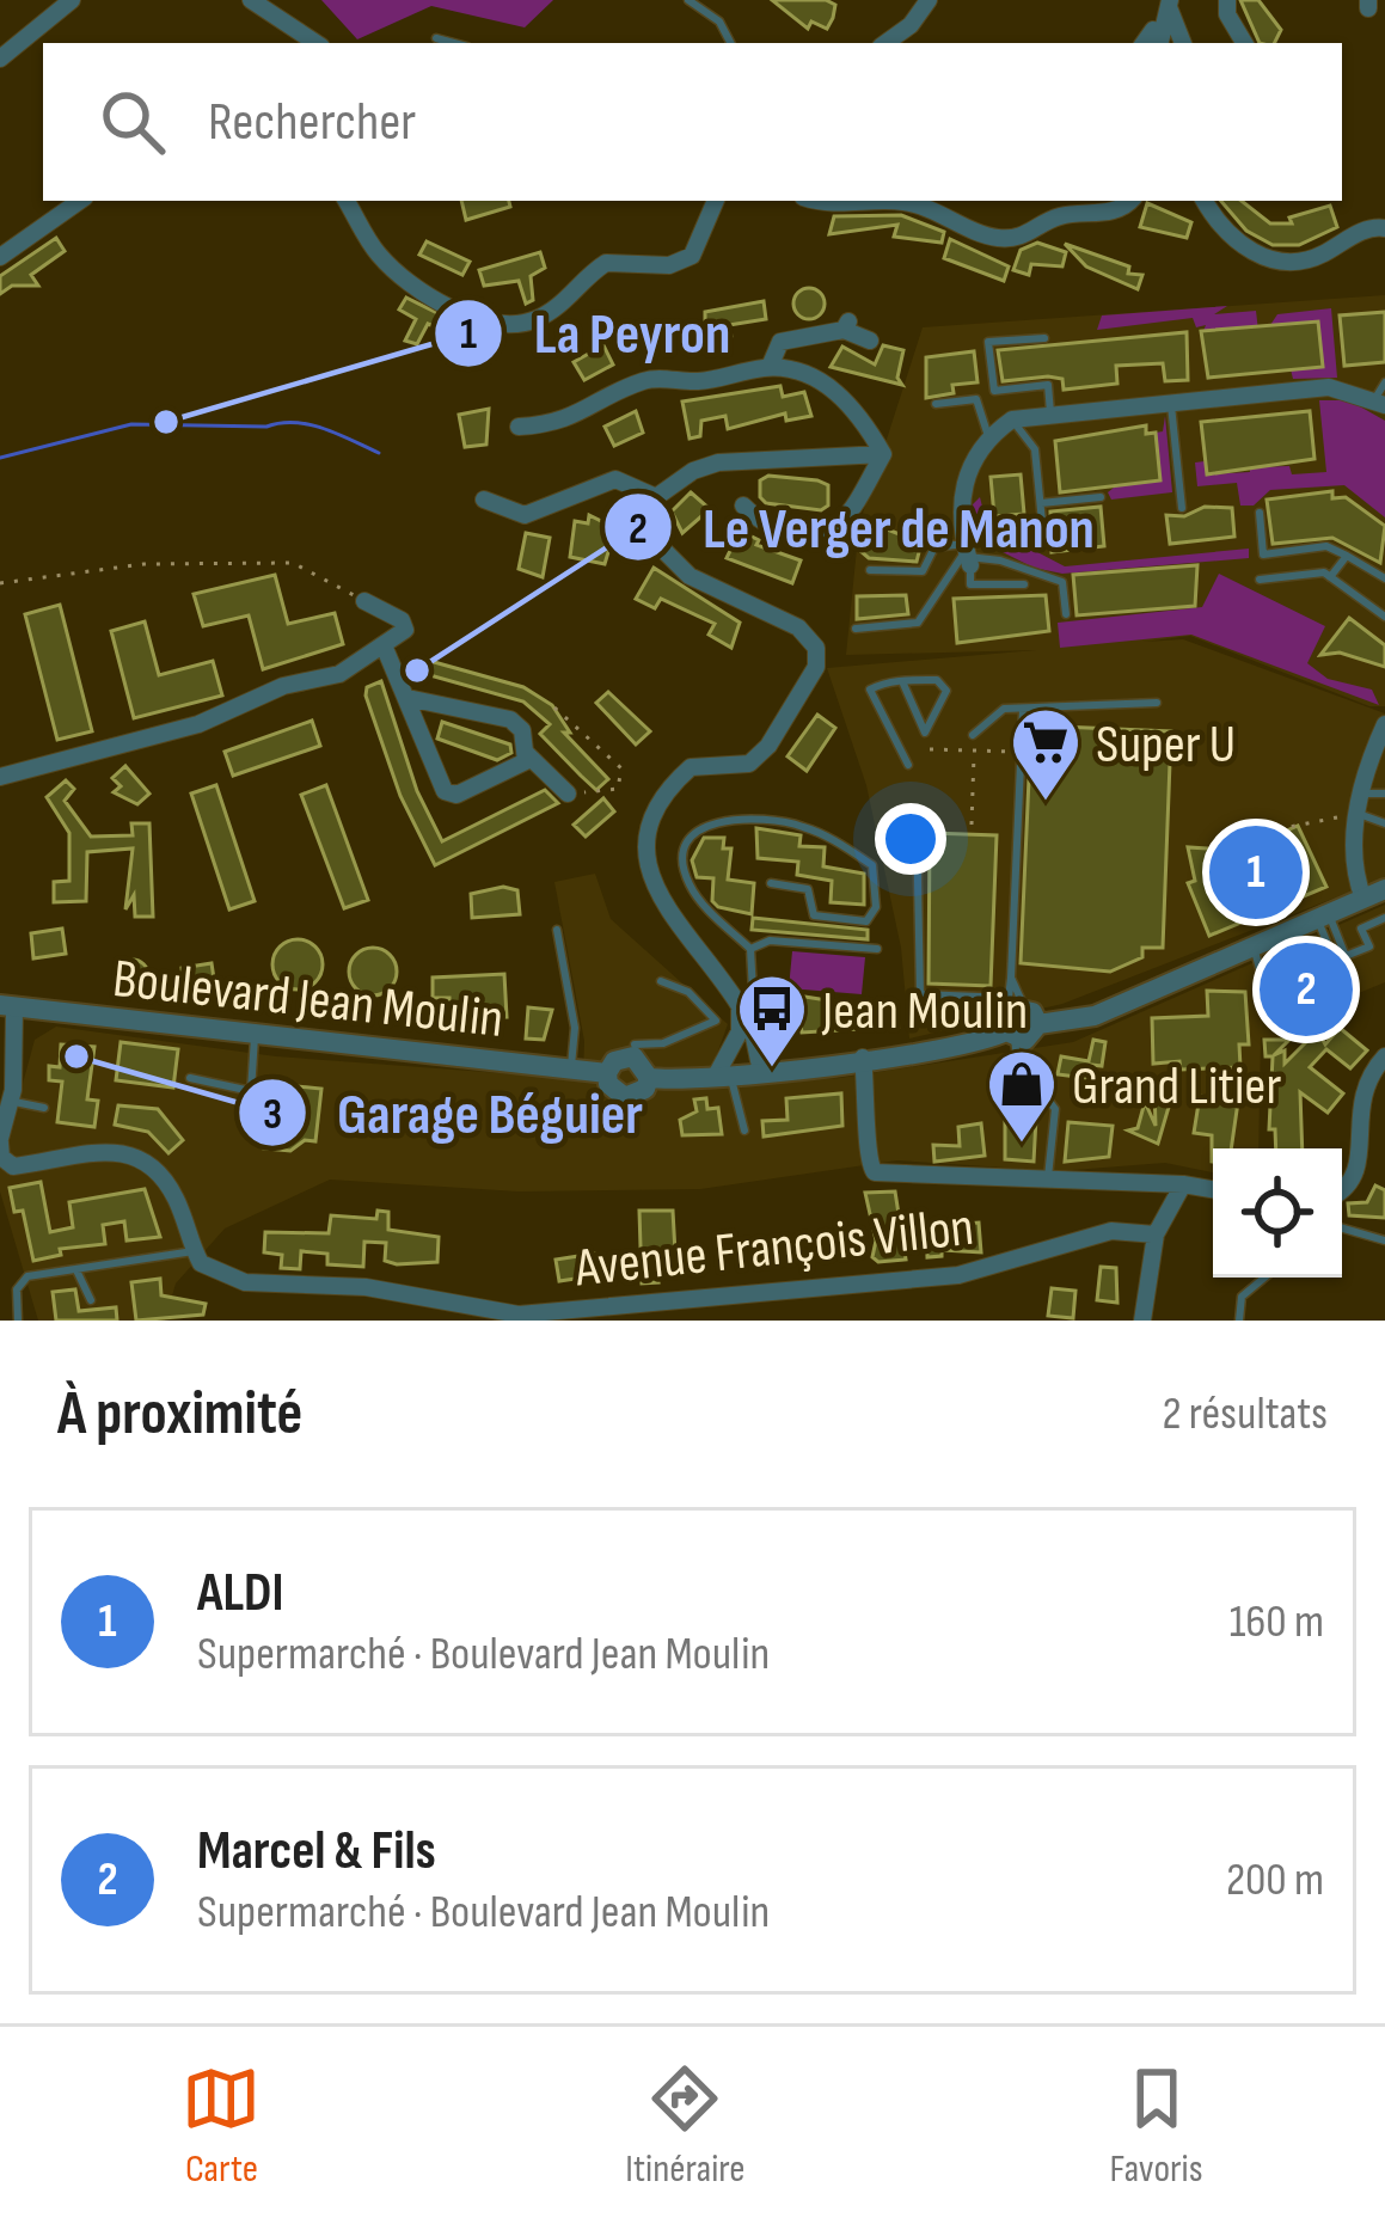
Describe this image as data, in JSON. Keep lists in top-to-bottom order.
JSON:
{
  "streets": {
    "street": ["Boulevard Jean Moulin", "Avenue François Villon"]
  },
  "places": {
    "other": ["La Peyron", "Le Verger de Manon", "Garage Béguier"],
    "supermarket": ["Super U"],
    "bus stop": ["Jean Moulin"],
    "shop": ["Grand Litier"]
  },
  "page": {
    "search": "Rechercher",
    "pins": ["1", "2"],
    "heading": ["À proximité", "2 résultats"],
    "list": [
      {
        "mark": "1",
        "name": "ALDI",
        "note": "Supermarché · Boulevard Jean Moulin",
        "value": "160 m"
      },
      {
        "mark": "2",
        "name": "Marcel & Fils",
        "note": "Supermarché · Boulevard Jean Moulin",
        "value": "200 m"
      }
    ],
    "nav": ["Carte", "Itinéraire", "Favoris"]
  }
}
